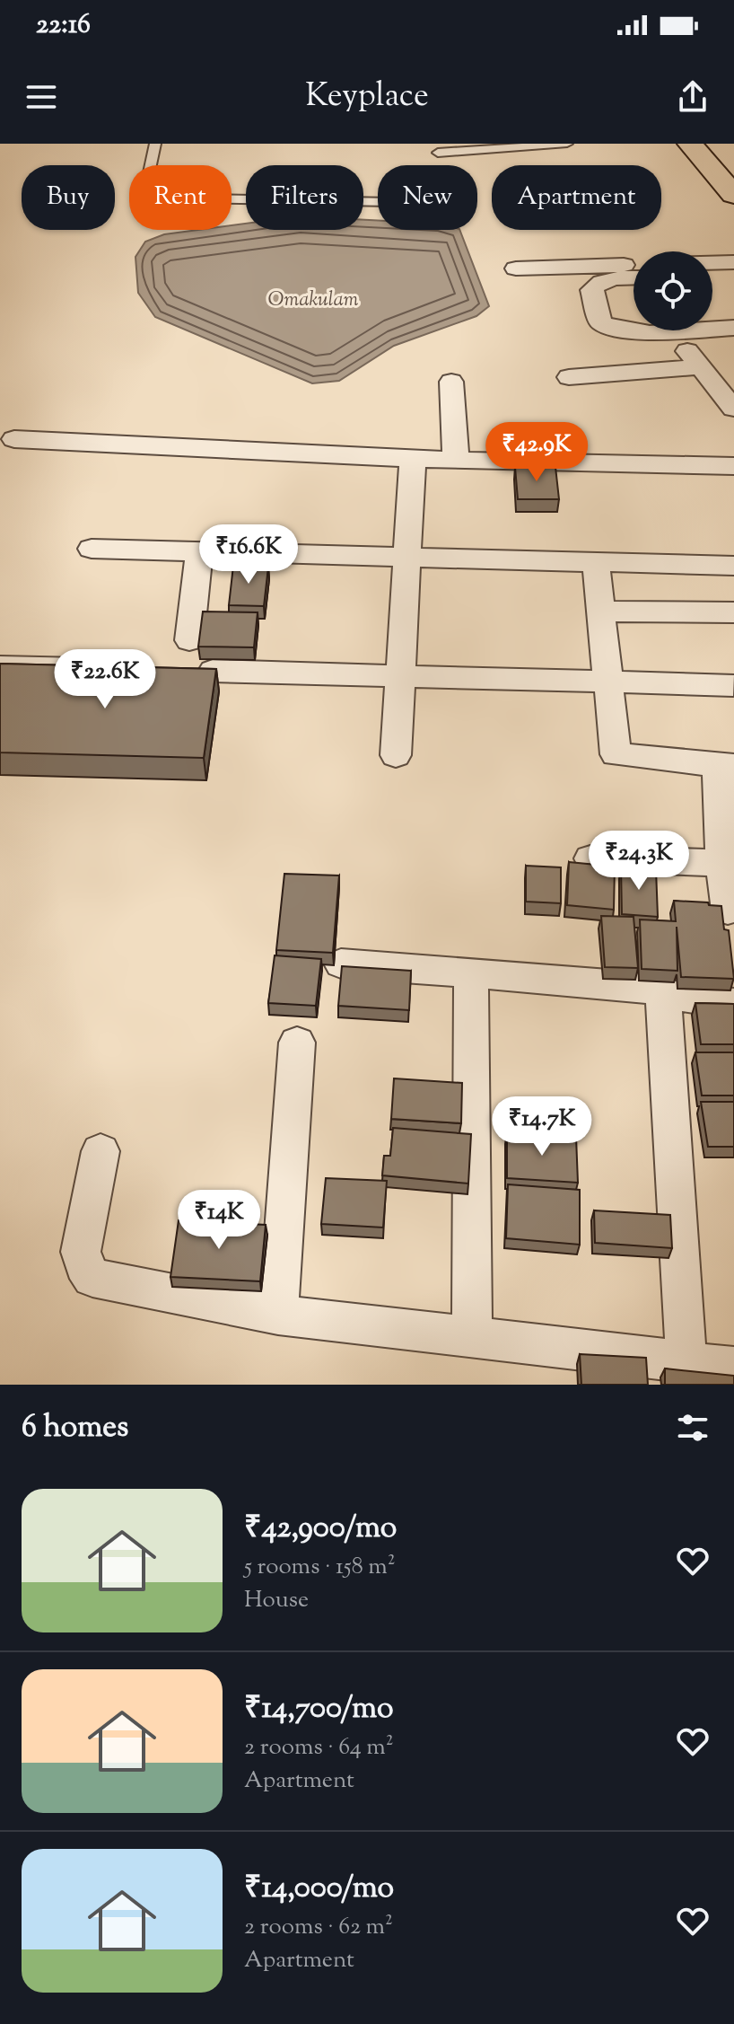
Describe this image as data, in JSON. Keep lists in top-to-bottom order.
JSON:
{
  "water": ["Omakulam"],
  "page": {
    "status": "22:16",
    "header": "Keyplace",
    "chip": [
      "Buy",
      "Rent",
      "Filters",
      "New",
      "Apartment"
    ],
    "price": [
      "₹42.9K",
      "₹16.6K",
      "₹22.6K",
      "₹24.3K",
      "₹14.7K",
      "₹14K"
    ],
    "heading": "6 homes",
    "list": [
      {
        "name": "₹42,900/mo",
        "note": "5 rooms · 158 m² · House"
      },
      {
        "name": "₹14,700/mo",
        "note": "2 rooms · 64 m² · Apartment"
      },
      {
        "name": "₹14,000/mo",
        "note": "2 rooms · 62 m² · Apartment"
      }
    ]
  }
}
